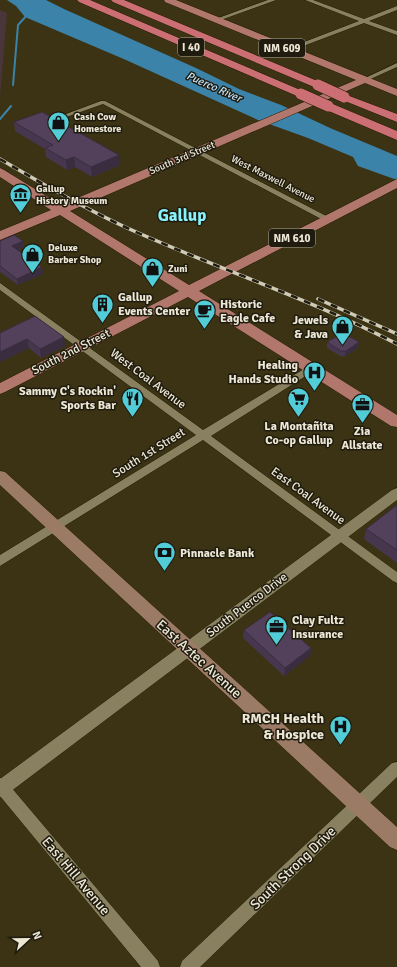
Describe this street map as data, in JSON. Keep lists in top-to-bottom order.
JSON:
{
  "streets": {
    "highway": ["I 40"],
    "main road": [
      "NM 609",
      "South 3rd Street",
      "NM 610",
      "South 2nd Street",
      "East Aztec Avenue"
    ],
    "street": [
      "West Maxwell Avenue",
      "West Coal Avenue",
      "South 1st Street",
      "East Coal Avenue",
      "South Puerco Drive",
      "South Strong Drive",
      "East Hill Avenue"
    ]
  },
  "crossings": [
    ["NM 609", "South 3rd Street"],
    ["South 3rd Street", "West Maxwell Avenue"],
    ["West Maxwell Avenue", "South 2nd Street"],
    ["South 2nd Street", "West Coal Avenue"],
    ["West Coal Avenue", "South 1st Street"],
    ["West Coal Avenue", "East Coal Avenue"],
    ["South 1st Street", "East Coal Avenue"],
    ["South 1st Street", "East Aztec Avenue"],
    ["East Coal Avenue", "South Puerco Drive"],
    ["South Puerco Drive", "East Aztec Avenue"],
    ["South Puerco Drive", "East Hill Avenue"],
    ["East Aztec Avenue", "South Strong Drive"]
  ],
  "districts": ["Gallup"],
  "water": ["Puerco River"],
  "places": {
    "shop": [
      "Cash Cow Homestore",
      "Deluxe Barber Shop",
      "Zuni",
      "Jewels & Java"
    ],
    "museum": ["Gallup History Museum"],
    "building": ["Gallup Events Center"],
    "cafe": ["Historic Eagle Cafe"],
    "hospital": ["Healing Hands Studio", "RMCH Health & Hospice"],
    "restaurant": ["Sammy C's Rockin' Sports Bar"],
    "supermarket": ["La Montañita Co-op Gallup"],
    "office": ["Zia Allstate", "Clay Fultz Insurance"],
    "bank": ["Pinnacle Bank"]
  },
  "north": "right"
}
